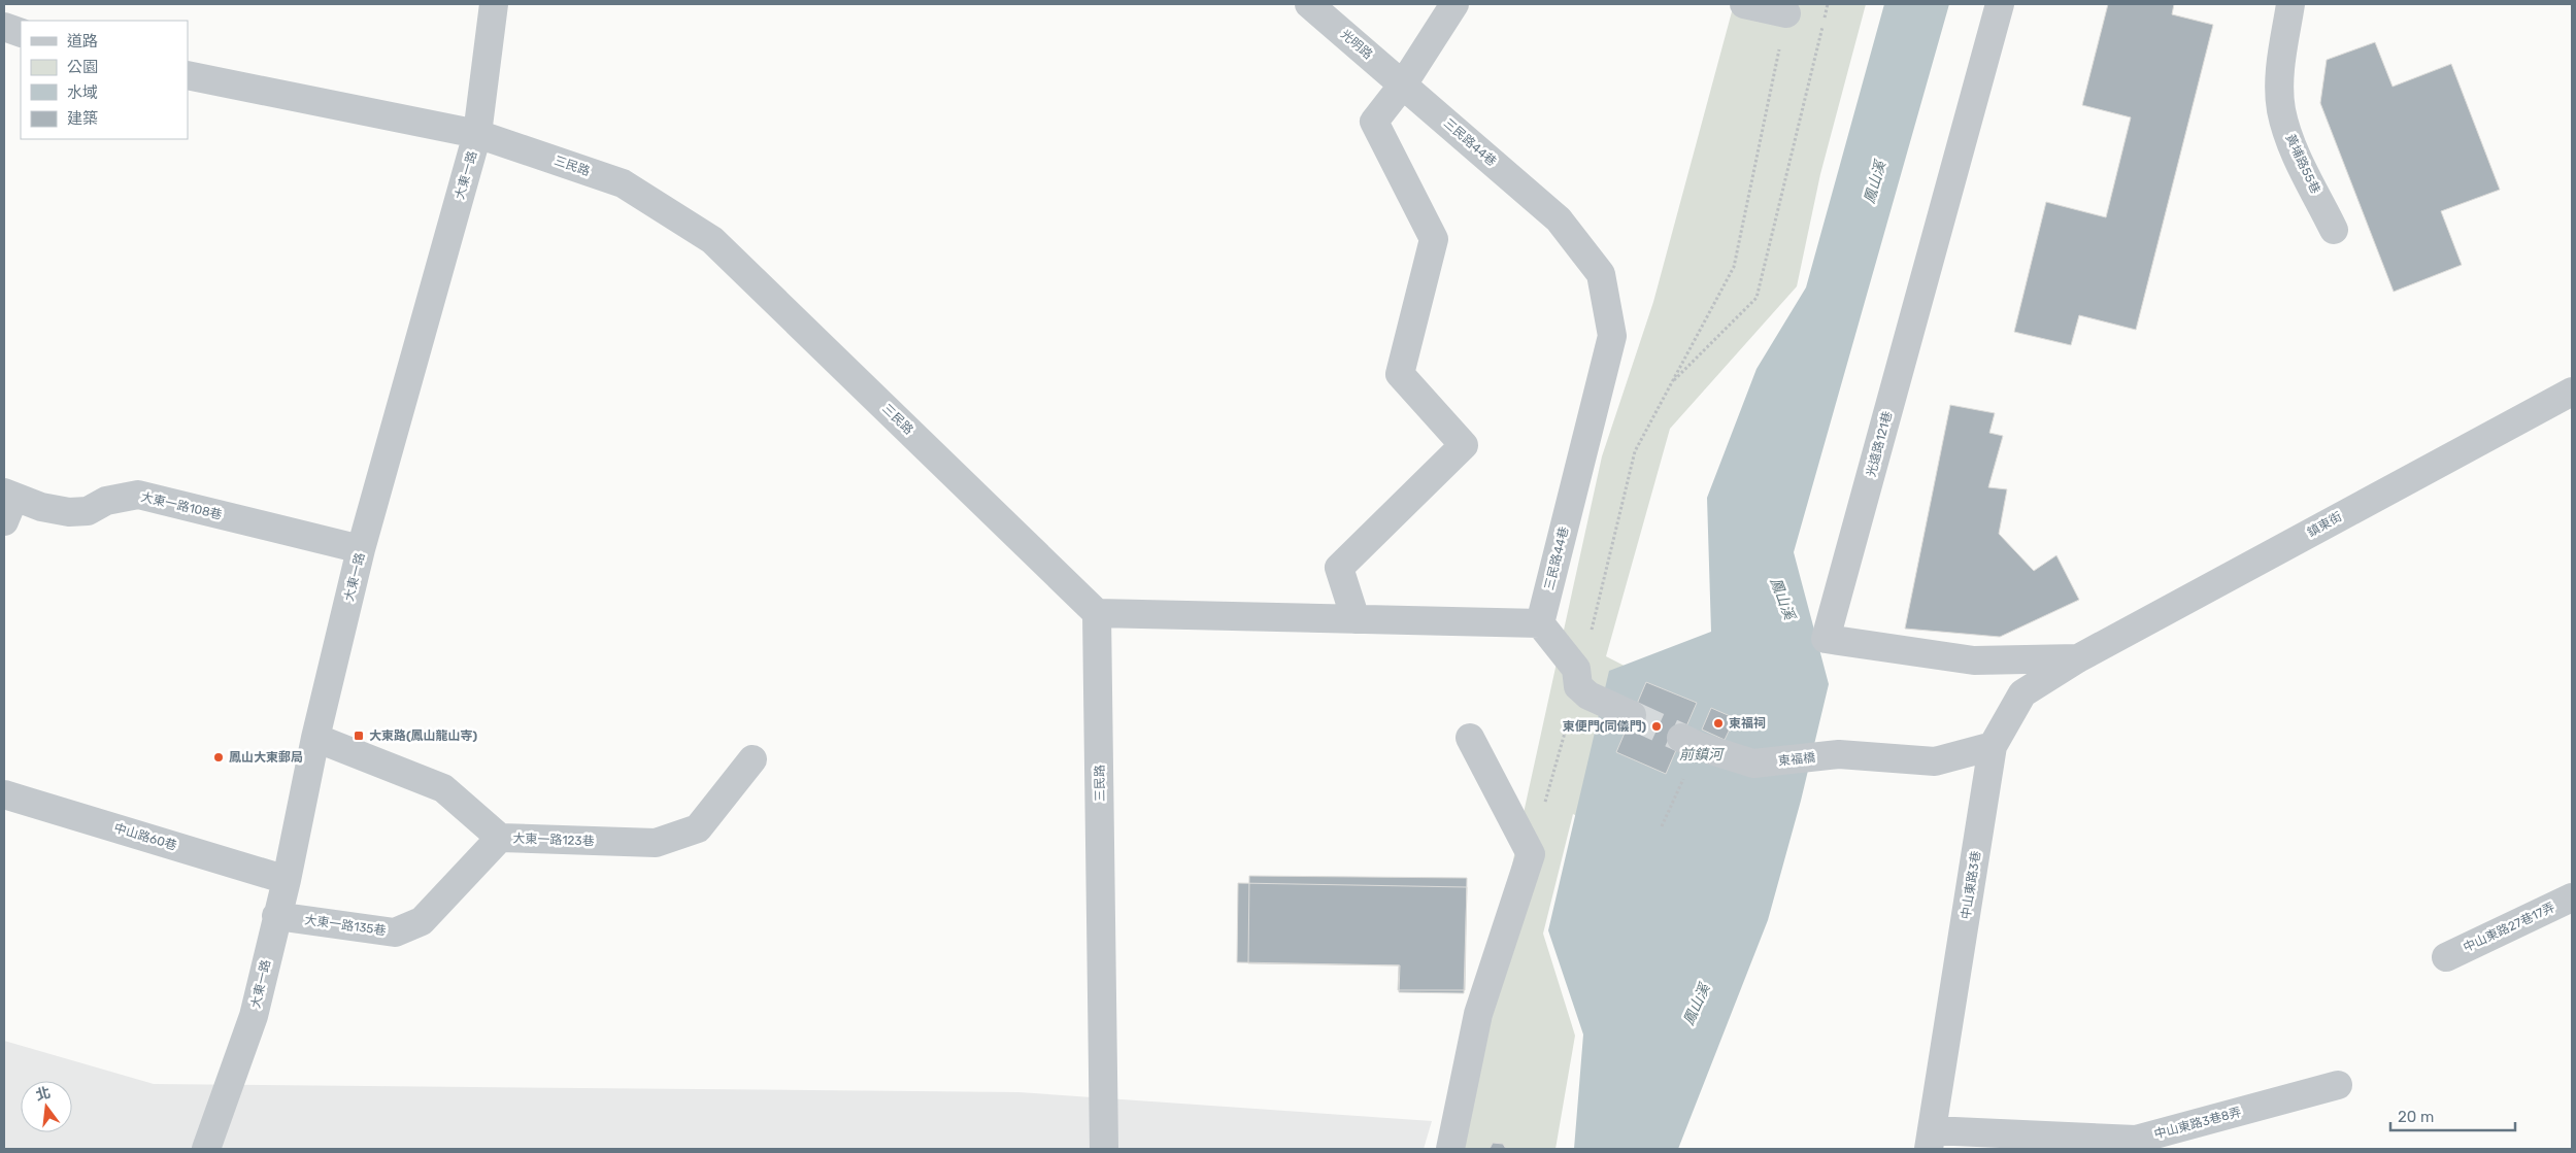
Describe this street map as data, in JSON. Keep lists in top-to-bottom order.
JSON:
{
  "streets": {
    "street": [
      "光明路",
      "三民路44巷",
      "黃埔路55巷",
      "三民路",
      "大東一路",
      "光遠路121巷",
      "大東一路108巷",
      "鎮東街",
      "東福橋",
      "中山路60巷",
      "大東一路123巷",
      "中山東路3巷",
      "大東一路135巷",
      "中山東路27巷17弄",
      "中山東路3巷8弄"
    ]
  },
  "crossings": [
    ["光明路", "三民路44巷"],
    ["三民路", "大東一路"],
    ["大東一路", "大東一路108巷"],
    ["大東一路", "中山路60巷"],
    ["大東一路", "大東一路123巷"],
    ["大東一路", "大東一路135巷"],
    ["光遠路121巷", "鎮東街"],
    ["光遠路121巷", "中山東路3巷"],
    ["鎮東街", "中山東路3巷"],
    ["東福橋", "中山東路3巷"],
    ["大東一路123巷", "大東一路135巷"],
    ["中山東路3巷", "中山東路3巷8弄"]
  ],
  "water": ["鳳山溪", "前鎮河"],
  "places": {
    "other": ["東福祠", "東便門(同儀門)", "鳳山大東郵局"],
    "transit": ["大東路(鳳山龍山寺)"]
  },
  "legend": [
    "道路",
    "公園",
    "水域",
    "建築"
  ],
  "scale_bar": "20 m",
  "north": "top"
}
